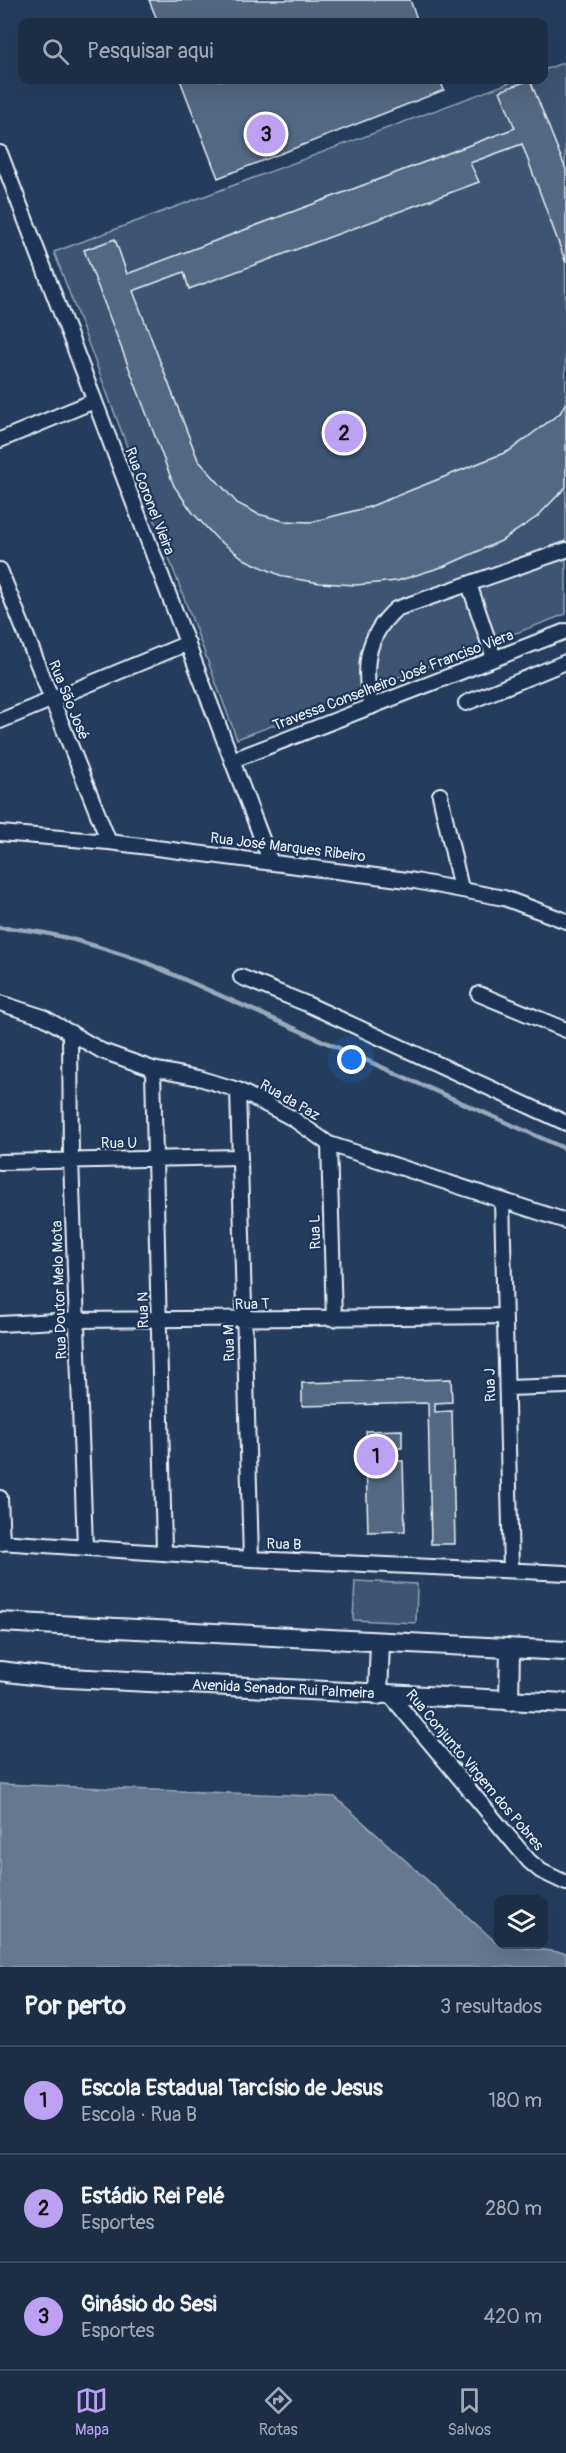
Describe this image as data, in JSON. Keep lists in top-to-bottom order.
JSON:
{
  "streets": {
    "main road": ["Avenida Senador Rui Palmeira"],
    "street": [
      "Rua Coronel Vieira",
      "Travessa Conselheiro José Franciso Viera",
      "Rua São José",
      "Rua José Marques Ribeiro",
      "Rua da Paz",
      "Rua U",
      "Rua L",
      "Rua Doutor Melo Mota",
      "Rua T",
      "Rua N",
      "Rua M",
      "Rua J",
      "Rua B",
      "Rua Conjunto Virgem dos Pobres"
    ]
  },
  "crossings": [
    ["Rua Coronel Vieira", "Travessa Conselheiro José Franciso Viera"],
    ["Rua Coronel Vieira", "Rua José Marques Ribeiro"],
    ["Rua São José", "Rua José Marques Ribeiro"],
    ["Rua da Paz", "Rua L"],
    ["Rua da Paz", "Rua Doutor Melo Mota"],
    ["Rua da Paz", "Rua N"],
    ["Rua da Paz", "Rua M"],
    ["Rua da Paz", "Rua J"],
    ["Rua U", "Rua Doutor Melo Mota"],
    ["Rua U", "Rua N"],
    ["Rua U", "Rua M"],
    ["Rua L", "Rua T"],
    ["Rua Doutor Melo Mota", "Rua T"],
    ["Rua Doutor Melo Mota", "Rua B"],
    ["Rua T", "Rua N"],
    ["Rua T", "Rua M"],
    ["Rua T", "Rua J"],
    ["Rua N", "Rua B"],
    ["Rua M", "Rua B"],
    ["Rua J", "Rua B"],
    ["Avenida Senador Rui Palmeira", "Rua Conjunto Virgem dos Pobres"]
  ],
  "page": {
    "search": "Pesquisar aqui",
    "pins": ["3", "2", "1"],
    "heading": ["Por perto", "3 resultados"],
    "list": [
      {
        "mark": "1",
        "name": "Escola Estadual Tarcísio de Jesus",
        "note": "Escola · Rua B",
        "value": "180 m"
      },
      {
        "mark": "2",
        "name": "Estádio Rei Pelé",
        "note": "Esportes",
        "value": "280 m"
      },
      {
        "mark": "3",
        "name": "Ginásio do Sesi",
        "note": "Esportes",
        "value": "420 m"
      }
    ],
    "nav": ["Mapa", "Rotas", "Salvos"]
  }
}
